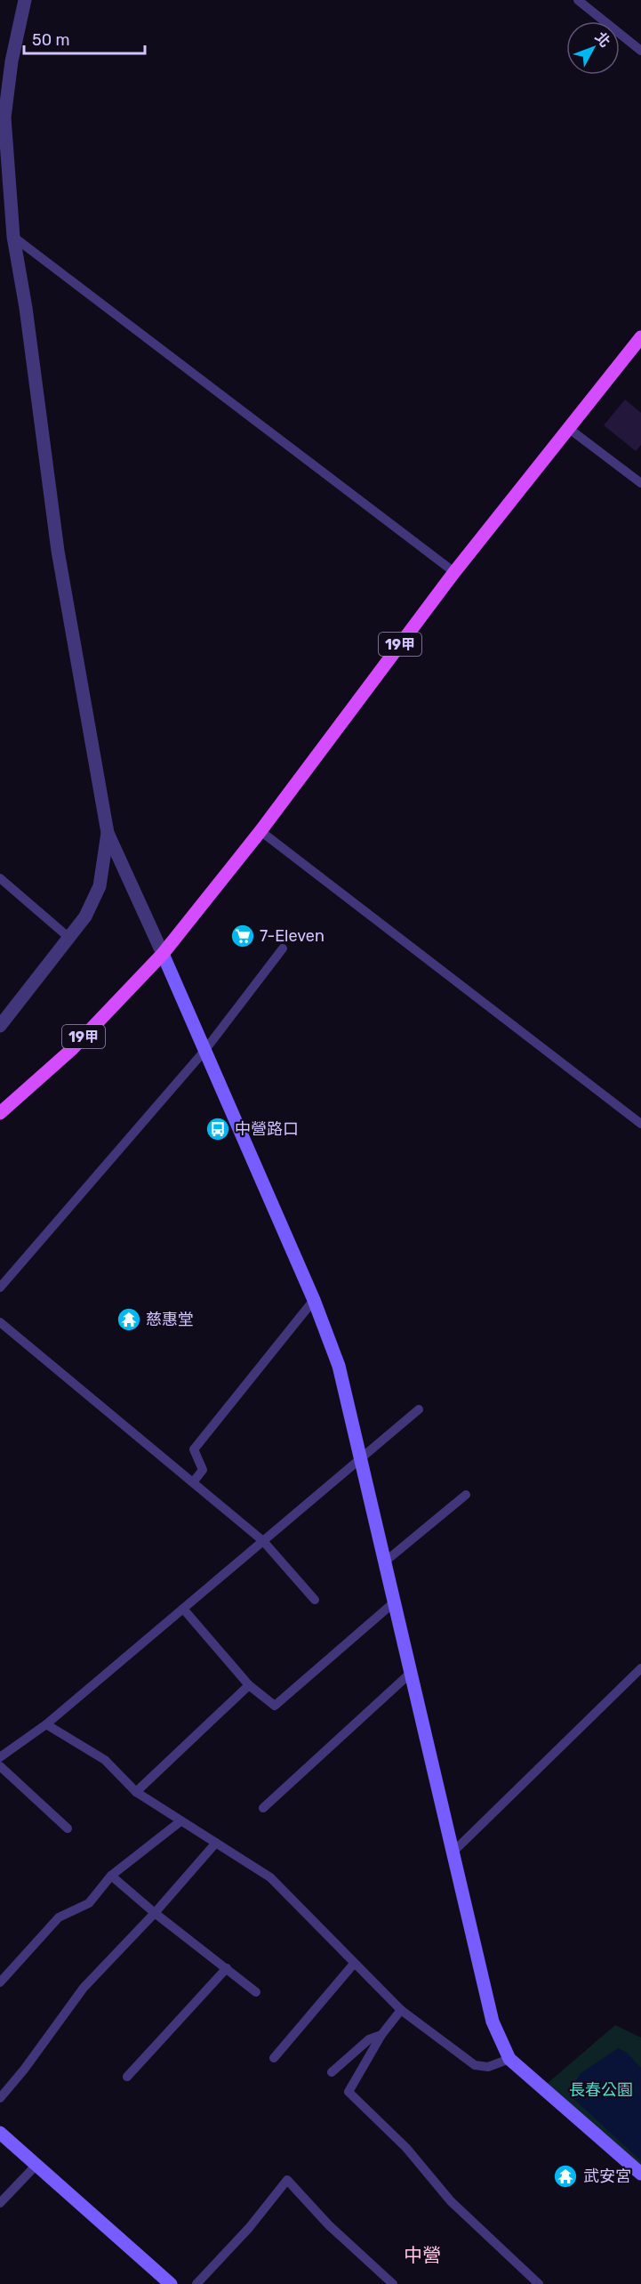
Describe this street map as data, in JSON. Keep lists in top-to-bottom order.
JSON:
{
  "streets": {
    "main road": ["19甲"]
  },
  "districts": ["中營"],
  "parks": ["長春公園"],
  "places": {
    "supermarket": ["7-Eleven"],
    "bus stop": ["中營路口"],
    "temple": ["慈惠堂", "武安宮"]
  },
  "scale_bar": "50 m",
  "north": "top right"
}
